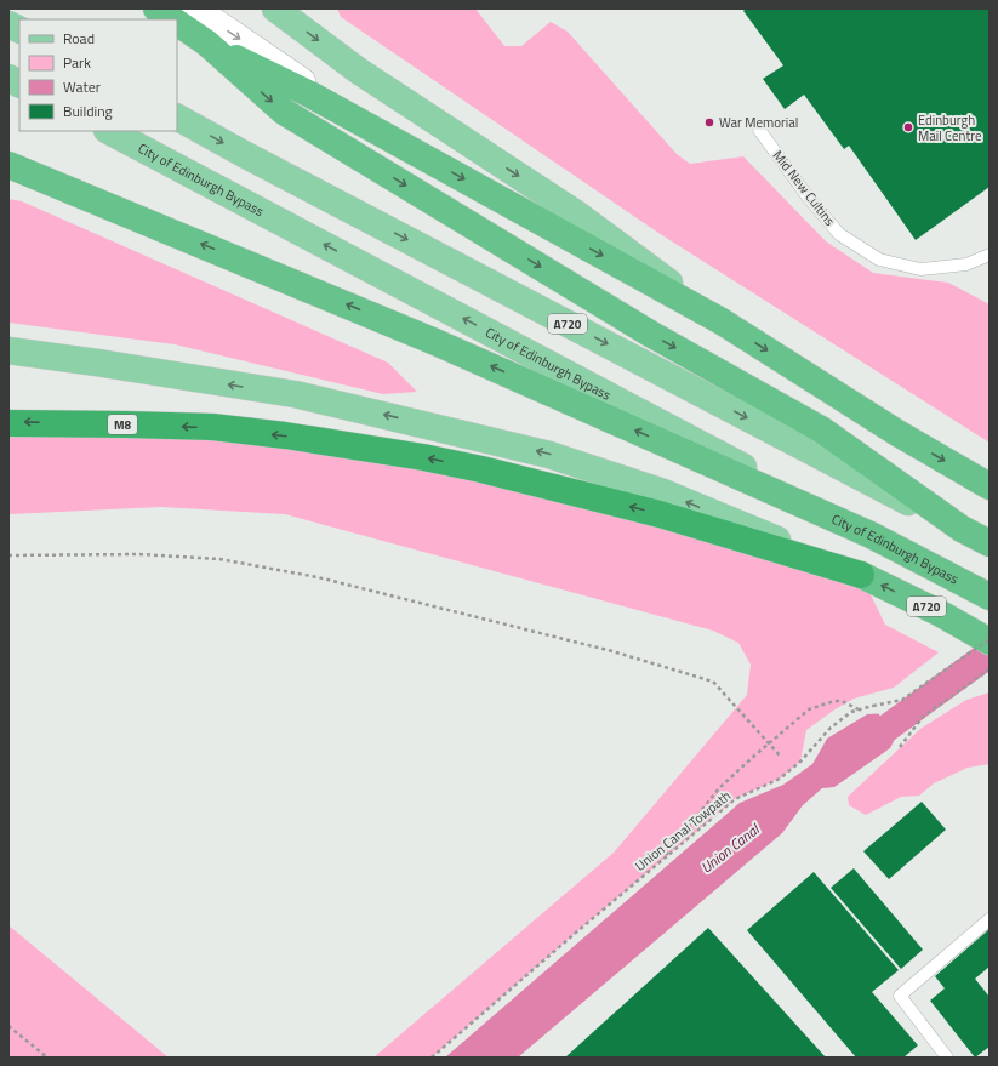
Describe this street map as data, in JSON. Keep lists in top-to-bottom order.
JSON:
{
  "streets": {
    "highway": ["City of Edinburgh Bypass", "A720", "M8"],
    "lane": ["Mid New Cultins"],
    "path": ["Union Canal Towpath"]
  },
  "crossings": [
    ["A720", "M8"],
    ["A720", "Union Canal Towpath"]
  ],
  "water": ["Union Canal"],
  "places": ["War Memorial", "Edinburgh Mail Centre"],
  "legend": [
    "Road",
    "Park",
    "Water",
    "Building"
  ]
}
